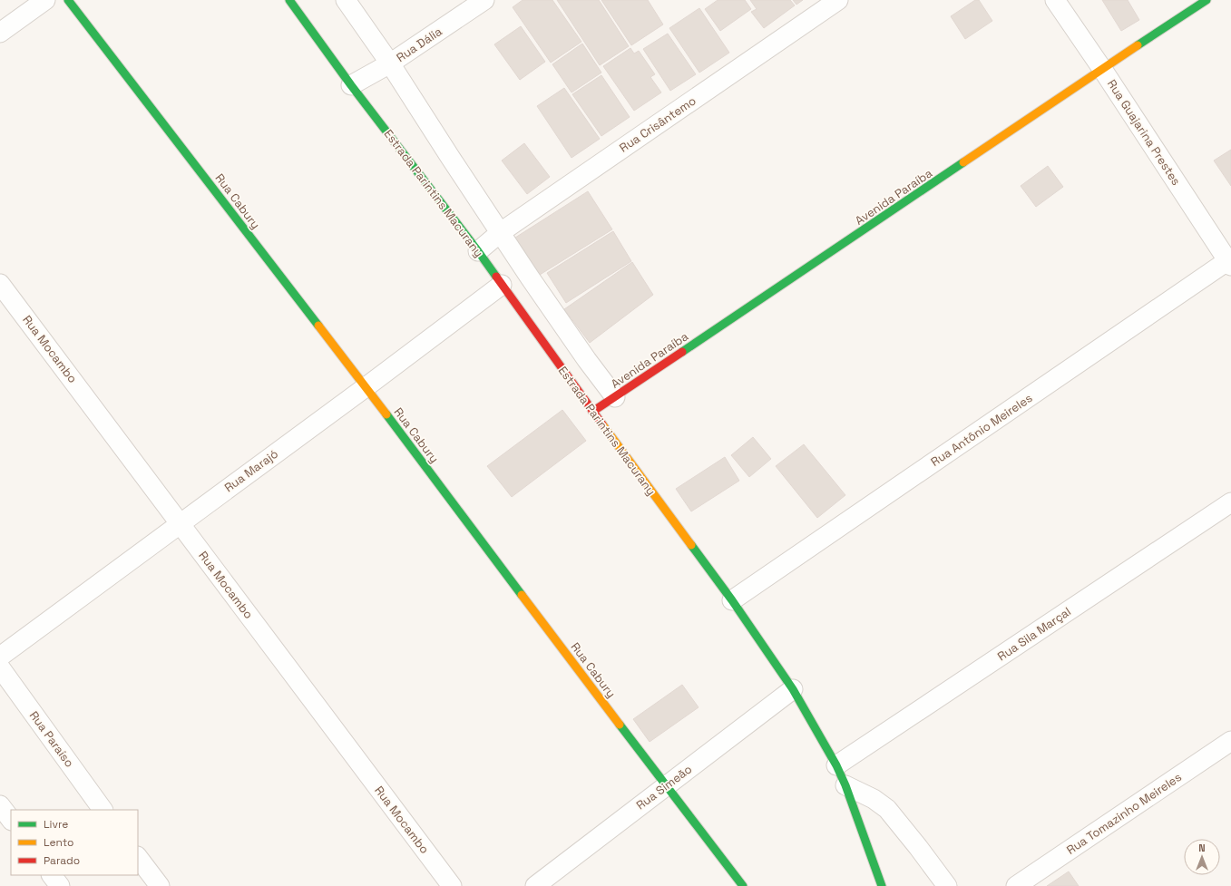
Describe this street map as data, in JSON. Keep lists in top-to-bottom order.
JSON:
{
  "streets": {
    "street": [
      "Rua Dália",
      "Rua Crisântemo",
      "Rua Guajarina Prestes",
      "Estrada Parintins Macurany",
      "Avenida Paraíba",
      "Rua Cabury",
      "Rua Mocambo",
      "Rua Antônio Meireles",
      "Rua Marajó",
      "Rua Sila Marçal",
      "Rua Paraíso",
      "Rua Simeão",
      "Rua Tomazinho Meireles"
    ]
  },
  "crossings": [
    ["Rua Dália", "Estrada Parintins Macurany"],
    ["Rua Crisântemo", "Estrada Parintins Macurany"],
    ["Rua Guajarina Prestes", "Avenida Paraíba"],
    ["Rua Guajarina Prestes", "Rua Antônio Meireles"],
    ["Estrada Parintins Macurany", "Avenida Paraíba"],
    ["Estrada Parintins Macurany", "Rua Antônio Meireles"],
    ["Estrada Parintins Macurany", "Rua Marajó"],
    ["Estrada Parintins Macurany", "Rua Sila Marçal"],
    ["Estrada Parintins Macurany", "Rua Simeão"],
    ["Rua Cabury", "Rua Marajó"],
    ["Rua Cabury", "Rua Simeão"],
    ["Rua Mocambo", "Rua Marajó"]
  ],
  "legend": ["Livre", "Lento", "Parado"],
  "north": "top"
}
